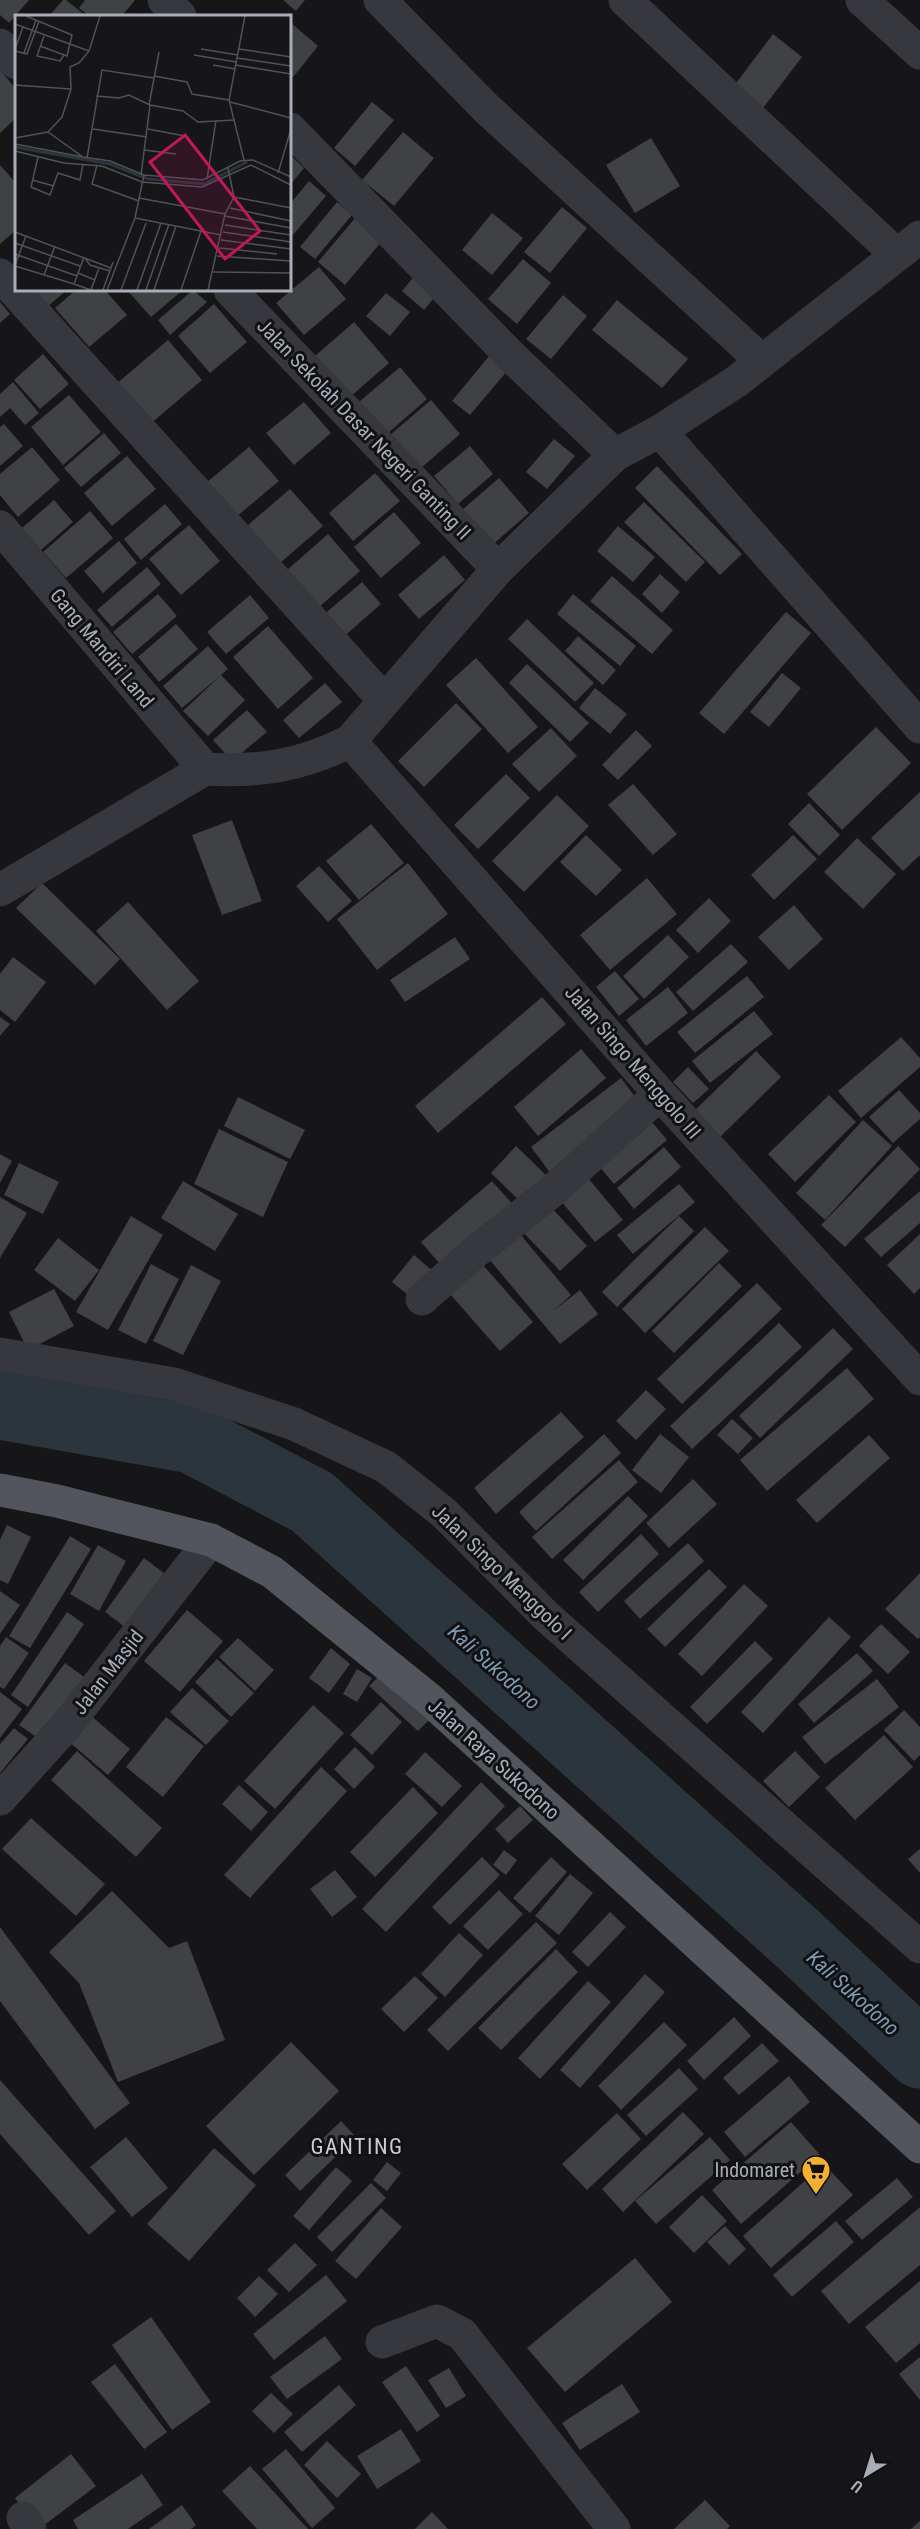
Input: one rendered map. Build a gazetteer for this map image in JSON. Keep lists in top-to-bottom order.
{
  "streets": {
    "main road": ["Jalan Raya Sukodono"],
    "street": [
      "Jalan Sekolah Dasar Negeri Ganting II",
      "Gang Mandiri Land",
      "Jalan Singo Menggolo III",
      "Jalan Singo Menggolo I",
      "Jalan Masjid"
    ]
  },
  "crossings": [
    ["Jalan Masjid", "Jalan Raya Sukodono"]
  ],
  "districts": ["GANTING"],
  "water": ["Kali Sukodono"],
  "places": {
    "supermarket": ["Indomaret"]
  },
  "north": "bottom left"
}
